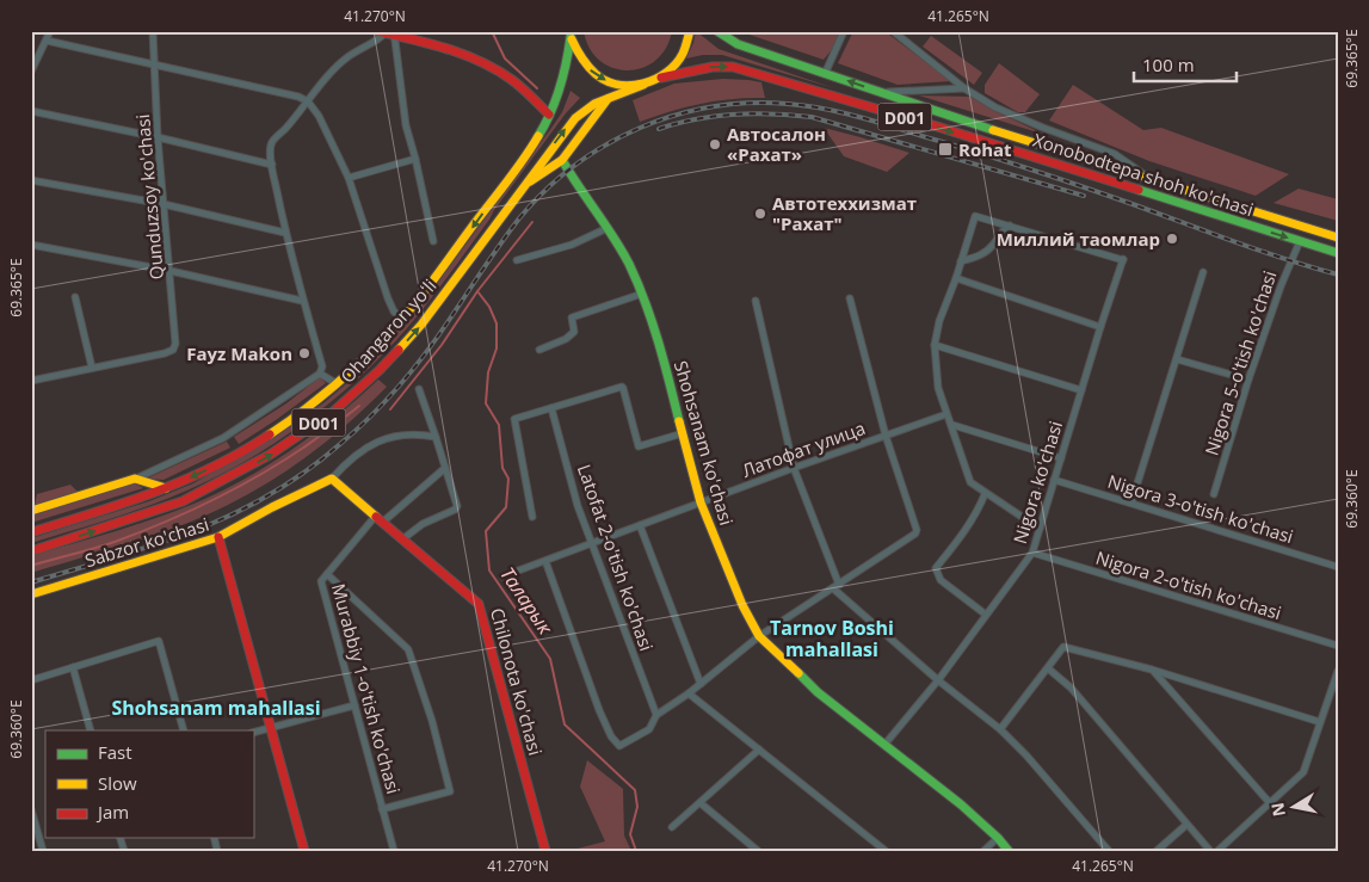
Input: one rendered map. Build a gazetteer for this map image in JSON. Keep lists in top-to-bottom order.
{
  "streets": {
    "main road": [
      "D001",
      "Xonobodtepa shoh ko'chasi",
      "Ohangaron yoʻli",
      "Shohsanam ko'chasi",
      "Sabzor ko'chasi",
      "Chilonota ko'chasi"
    ],
    "street": [
      "Qunduzsoy ko'chasi",
      "Nigora 5-o'tish ko'chasi",
      "Латофат улица",
      "Nigora ko'chasi",
      "Nigora 3-o'tish ko'chasi",
      "Latofat 2-o'tish ko'chasi",
      "Nigora 2-o'tish ko'chasi",
      "Murabbiy 1-o'tish ko'chasi"
    ]
  },
  "crossings": [
    ["D001", "Xonobodtepa shoh ko'chasi"],
    ["D001", "Ohangaron yoʻli"],
    ["Xonobodtepa shoh ko'chasi", "Nigora 5-o'tish ko'chasi"],
    ["Shohsanam ko'chasi", "Латофат улица"],
    ["Shohsanam ko'chasi", "Nigora ko'chasi"],
    ["Латофат улица", "Latofat 2-o'tish ko'chasi"],
    ["Nigora ko'chasi", "Nigora 3-o'tish ko'chasi"],
    ["Nigora ko'chasi", "Nigora 2-o'tish ko'chasi"],
    ["Sabzor ko'chasi", "Chilonota ko'chasi"],
    ["Chilonota ko'chasi", "Murabbiy 1-o'tish ko'chasi"]
  ],
  "districts": ["Tarnov Boshi mahallasi", "Shohsanam mahallasi"],
  "water": ["Таларык"],
  "places": {
    "other": [
      "Автосалон «Рахат»",
      "Автотеххизмат \"Рахат\"",
      "Миллий таомлар",
      "Fayz Makon"
    ],
    "transit": ["Rohat"]
  },
  "legend": ["Fast", "Slow", "Jam"],
  "scale_bar": "100 m",
  "north": "left",
  "coordinates": [
    "41.270°N",
    "41.265°N",
    "69.365°E",
    "69.360°E"
  ]
}
